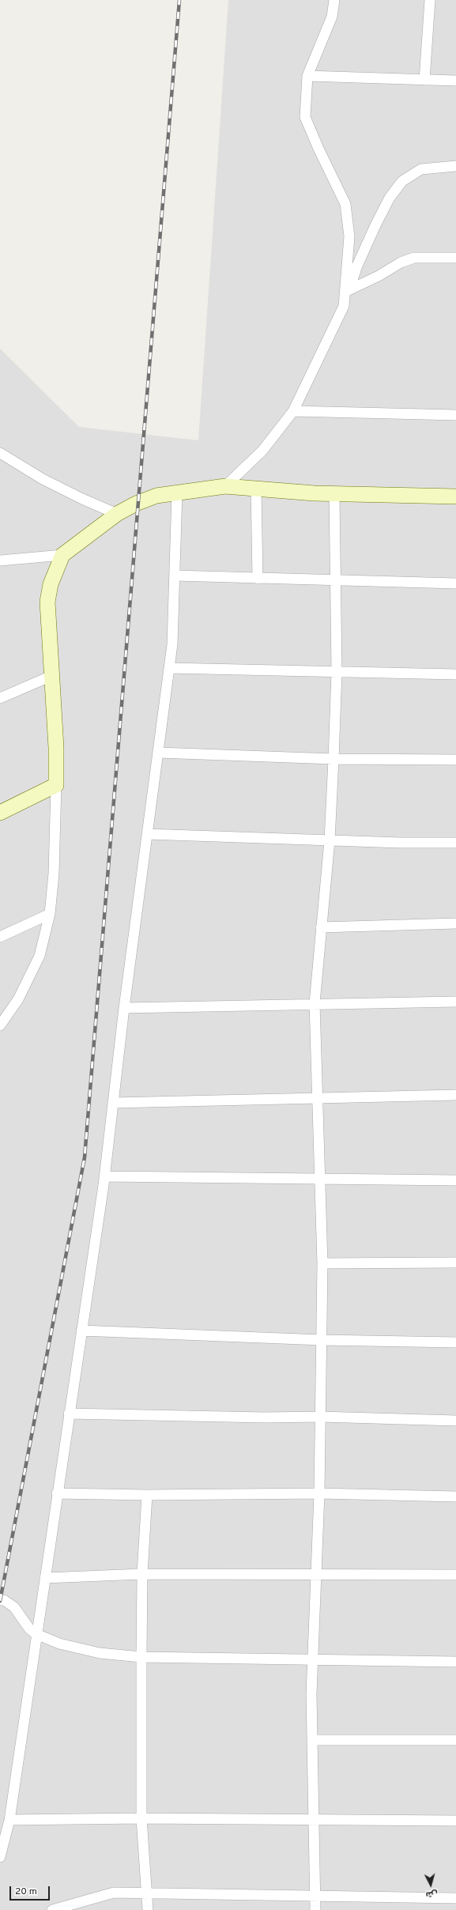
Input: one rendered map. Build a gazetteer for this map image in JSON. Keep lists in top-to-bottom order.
{
  "scale_bar": "20 m",
  "north": "bottom"
}
